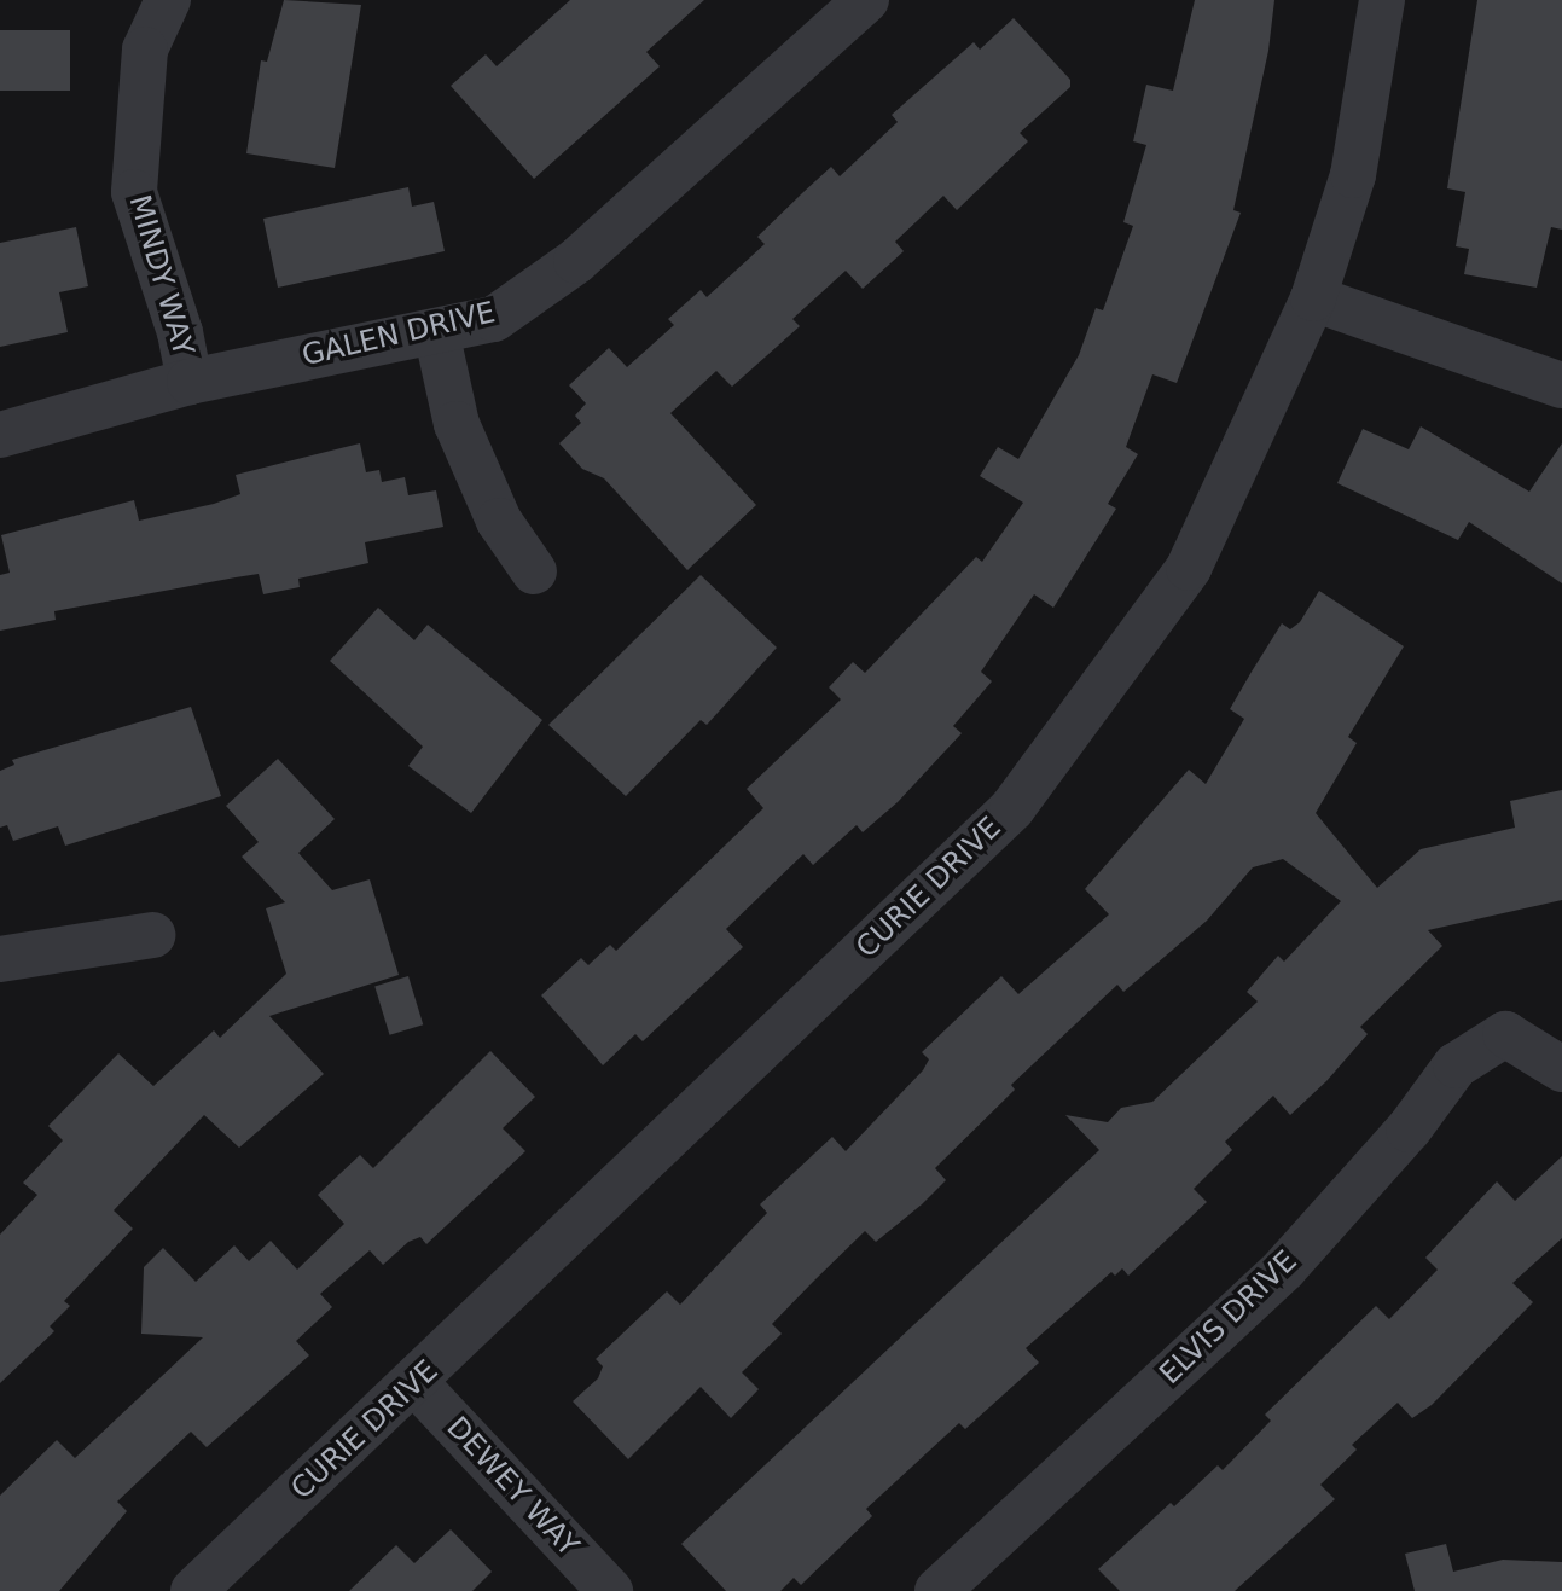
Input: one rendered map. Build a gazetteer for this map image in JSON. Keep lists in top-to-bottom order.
{
  "streets": {
    "street": [
      "MINDY WAY",
      "GALEN DRIVE",
      "CURIE DRIVE",
      "ELVIS DRIVE",
      "DEWEY WAY"
    ]
  },
  "crossings": [
    ["MINDY WAY", "GALEN DRIVE"],
    ["CURIE DRIVE", "DEWEY WAY"]
  ]
}
